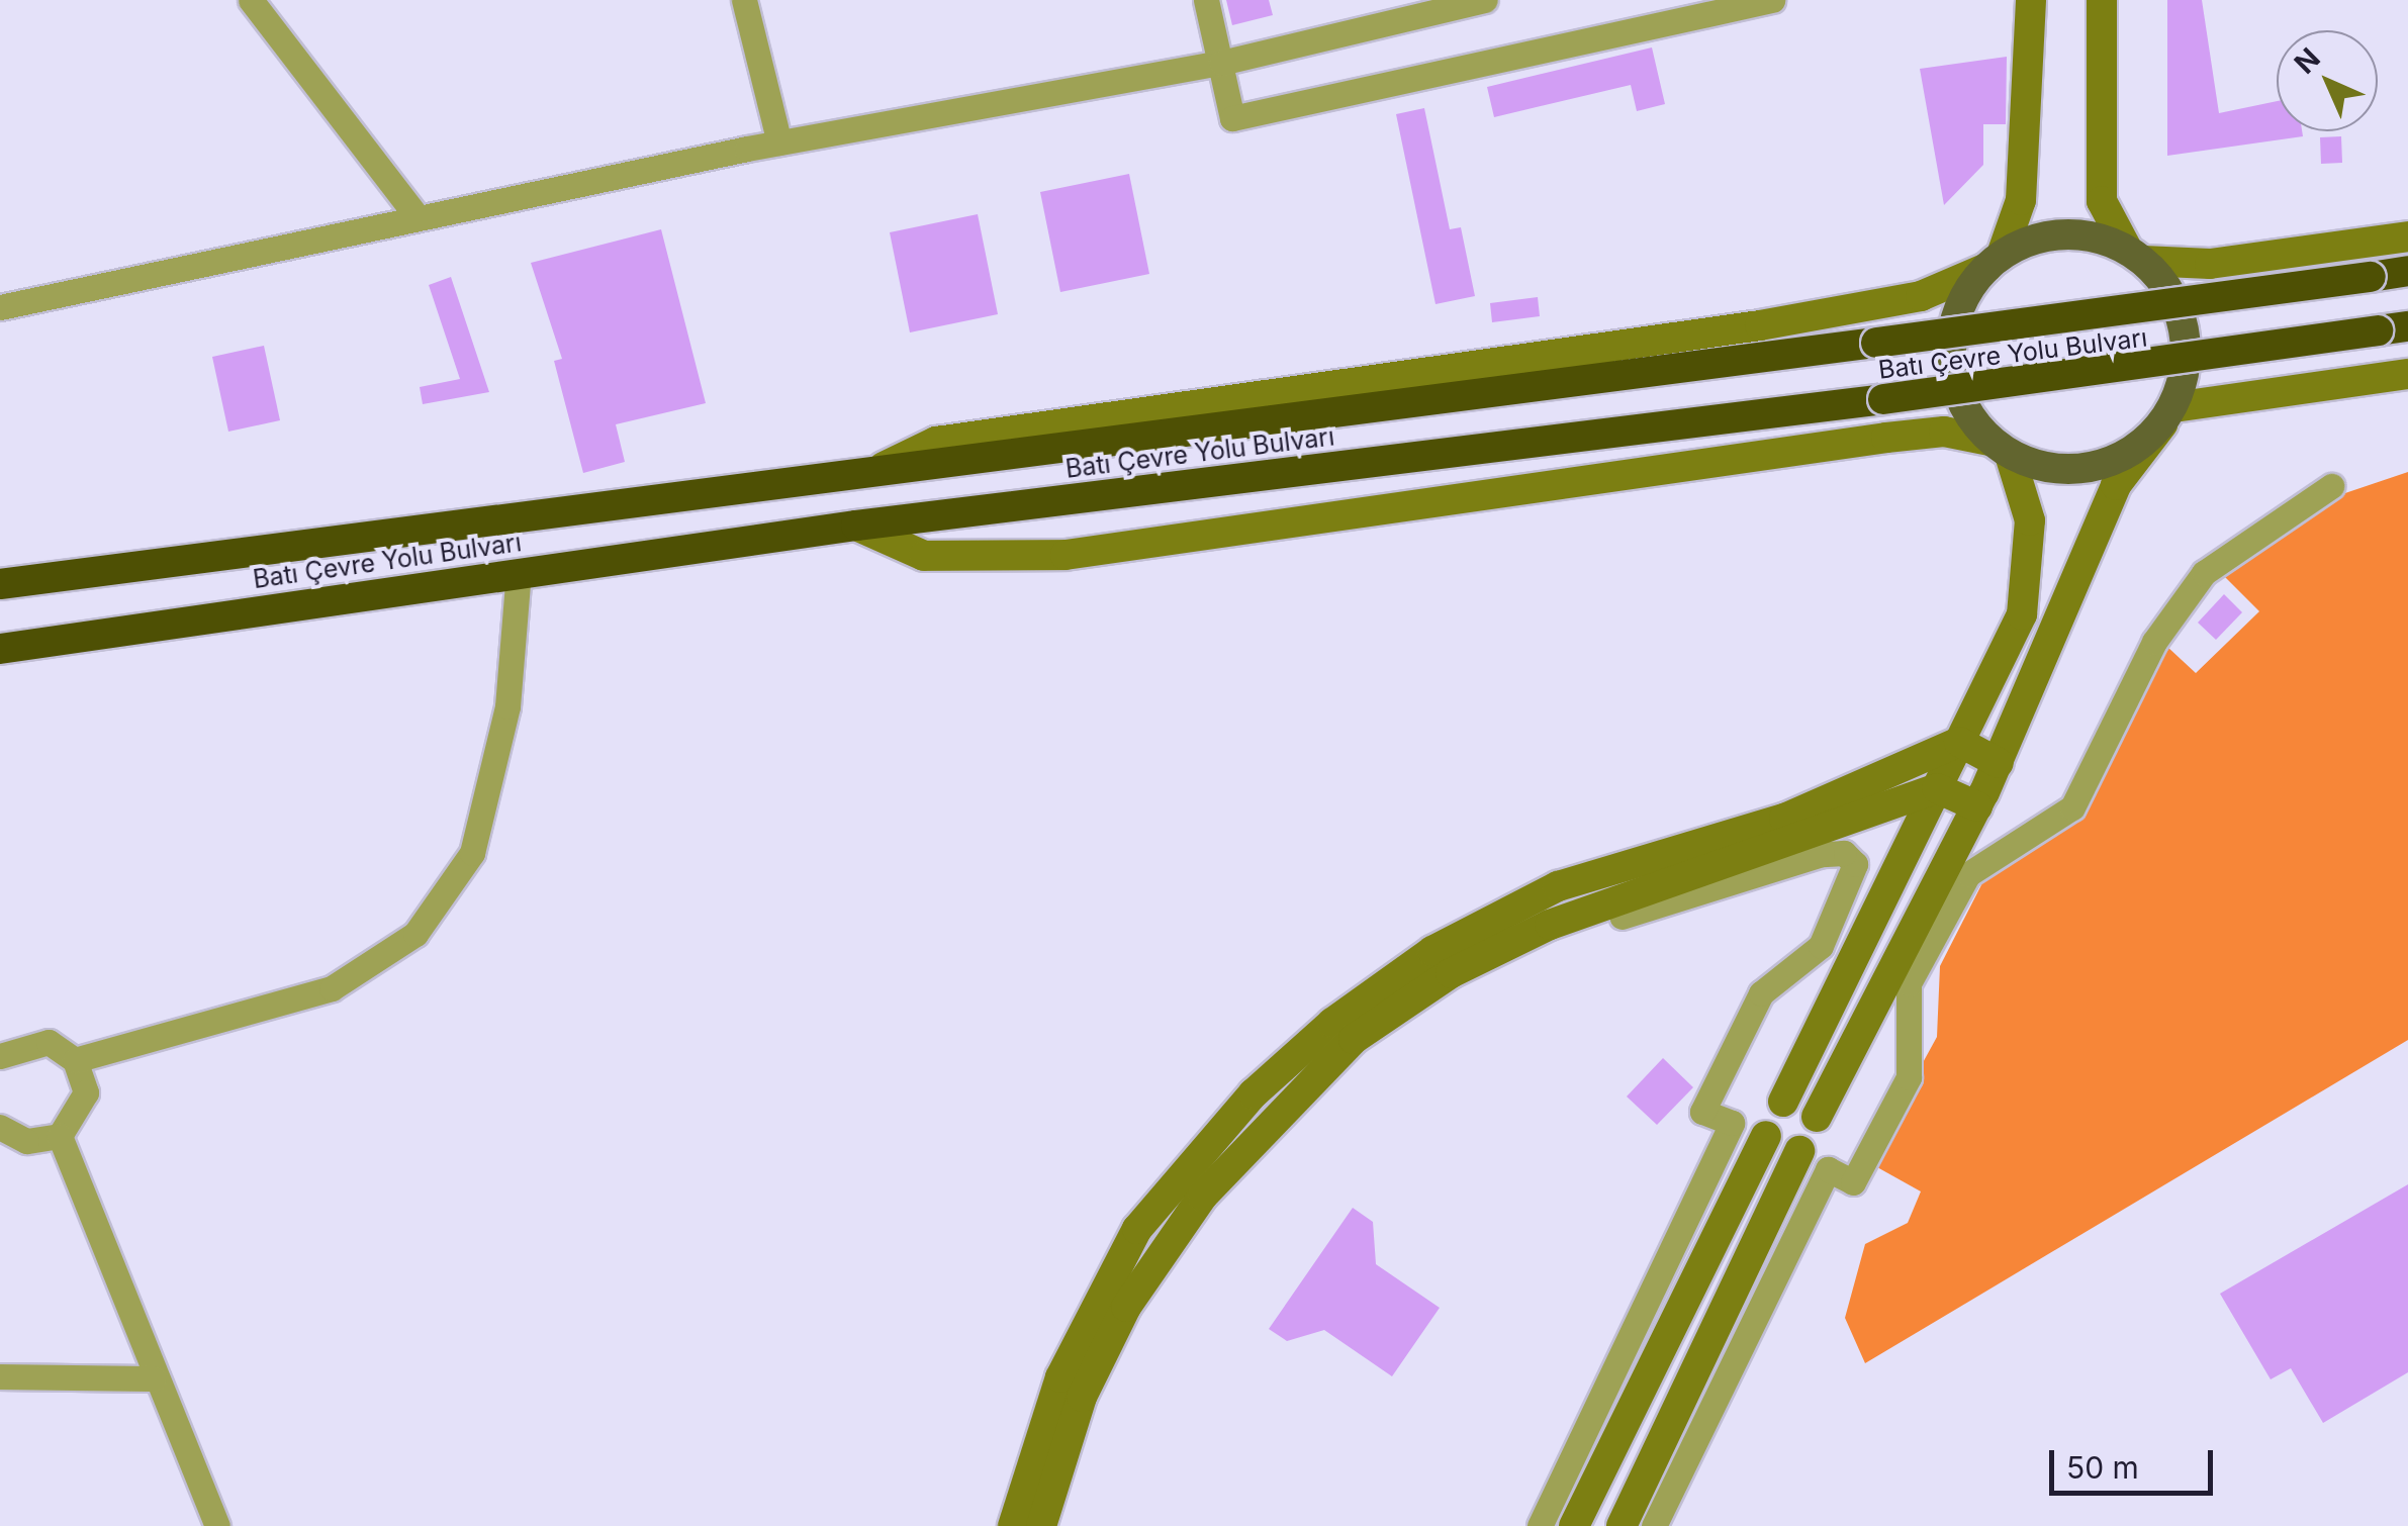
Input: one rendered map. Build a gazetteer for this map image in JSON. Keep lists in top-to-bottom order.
{
  "streets": {
    "highway": ["Batı Çevre Yolu Bulvarı"]
  },
  "scale_bar": "50 m",
  "north": "top left"
}
